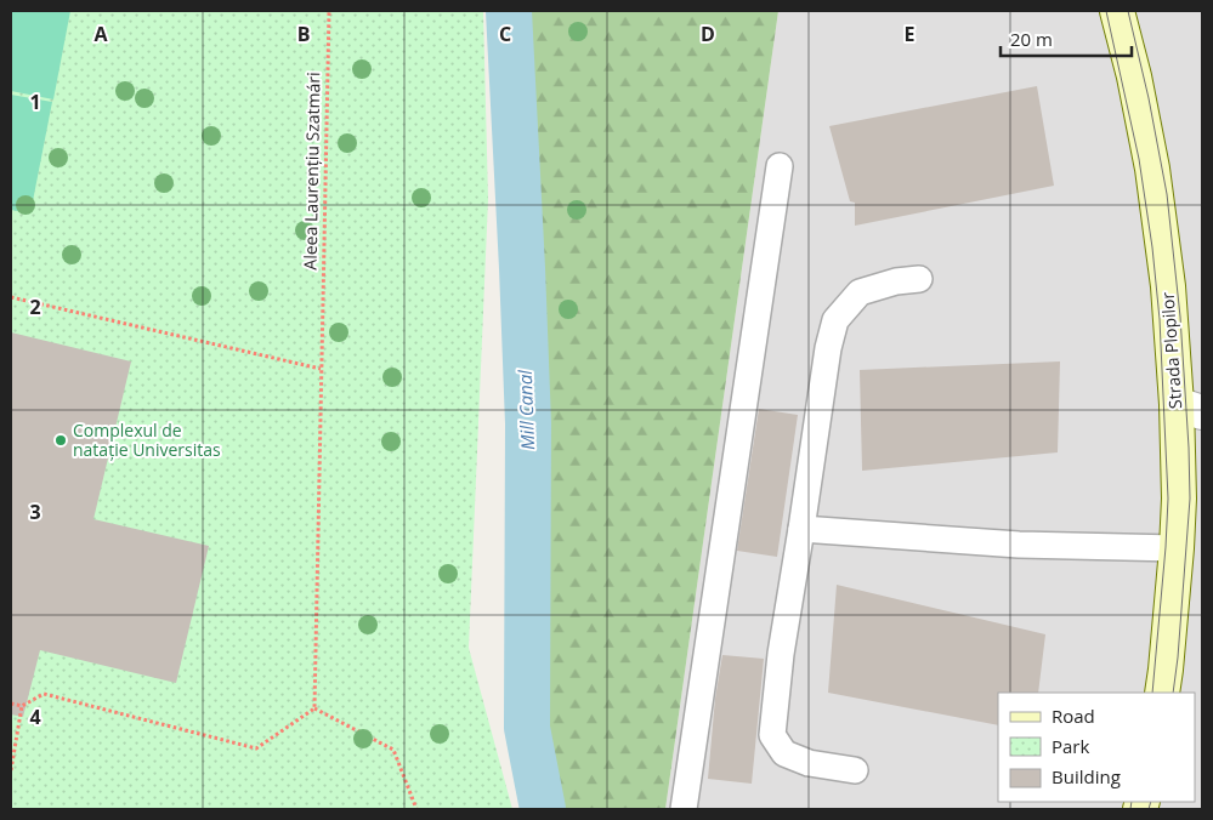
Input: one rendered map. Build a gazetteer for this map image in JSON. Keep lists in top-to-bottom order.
{
  "streets": {
    "main road": ["Strada Plopilor"],
    "path": ["Aleea Laurențiu Szatmári"]
  },
  "water": ["Mill Canal"],
  "places": ["Complexul de natație Universitas"],
  "legend": ["Road", "Park", "Building"],
  "scale_bar": "20 m",
  "grid": {
    "columns": [
      "A",
      "B",
      "C",
      "D",
      "E"
    ],
    "rows": [
      "1",
      "2",
      "3",
      "4"
    ]
  }
}
